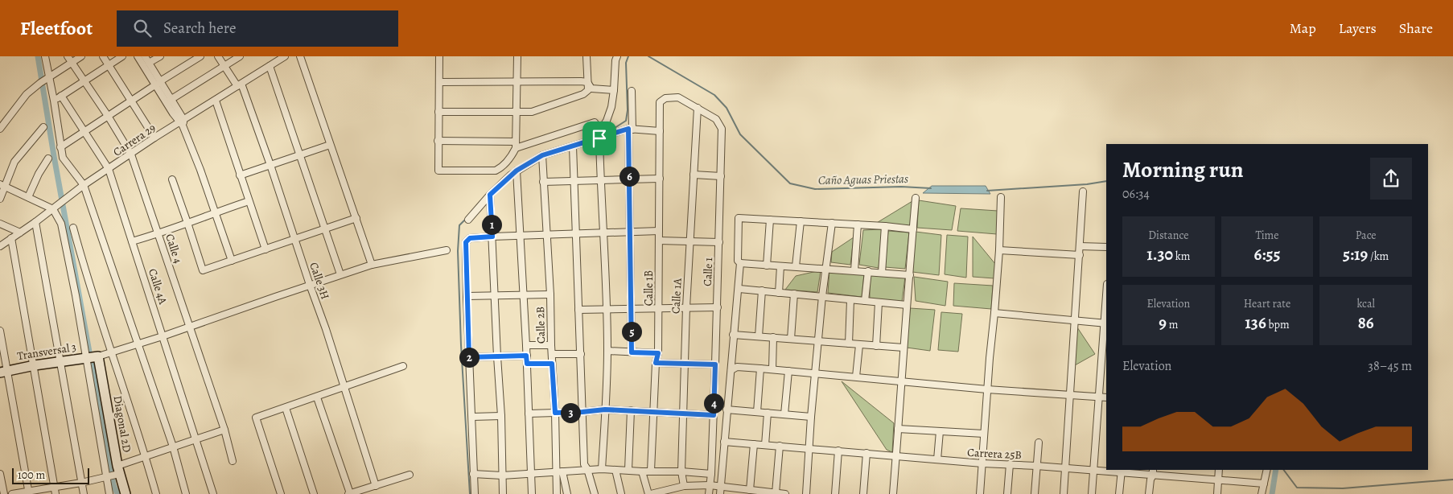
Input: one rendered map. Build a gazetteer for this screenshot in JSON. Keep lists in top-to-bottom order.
{
  "streets": {
    "street": [
      "Carrera 29",
      "Calle 4",
      "Calle 1",
      "Calle 3H",
      "Calle 4A",
      "Calle 1B",
      "Calle 1A",
      "Calle 2B",
      "Transversal 3",
      "Diagonal 2D",
      "Carrera 25B"
    ]
  },
  "crossings": [
    ["Carrera 29", "Calle 4"],
    ["Carrera 29", "Calle 3H"],
    ["Carrera 29", "Calle 4A"],
    ["Calle 1", "Calle 1B"],
    ["Calle 1", "Calle 1A"],
    ["Transversal 3", "Diagonal 2D"]
  ],
  "water": ["Caño Aguas Priestas"],
  "scale_bar": "100 m",
  "page": {
    "header": "Fleetfoot",
    "search": "Search here",
    "nav": ["Map", "Layers", "Share"],
    "heading": ["Morning run", "06:34"],
    "pins": [
      "6",
      "1",
      "5",
      "2",
      "4",
      "3"
    ],
    "stats": [
      ["Distance", "1.30 km"],
      ["Time", "6:55"],
      ["Pace", "5:19 /km"],
      ["Elevation", "9 m"],
      ["Heart rate", "136 bpm"],
      ["kcal", "86"]
    ],
    "chart": ["Elevation", "38–45 m"],
    "scale": "100 m"
  }
}
